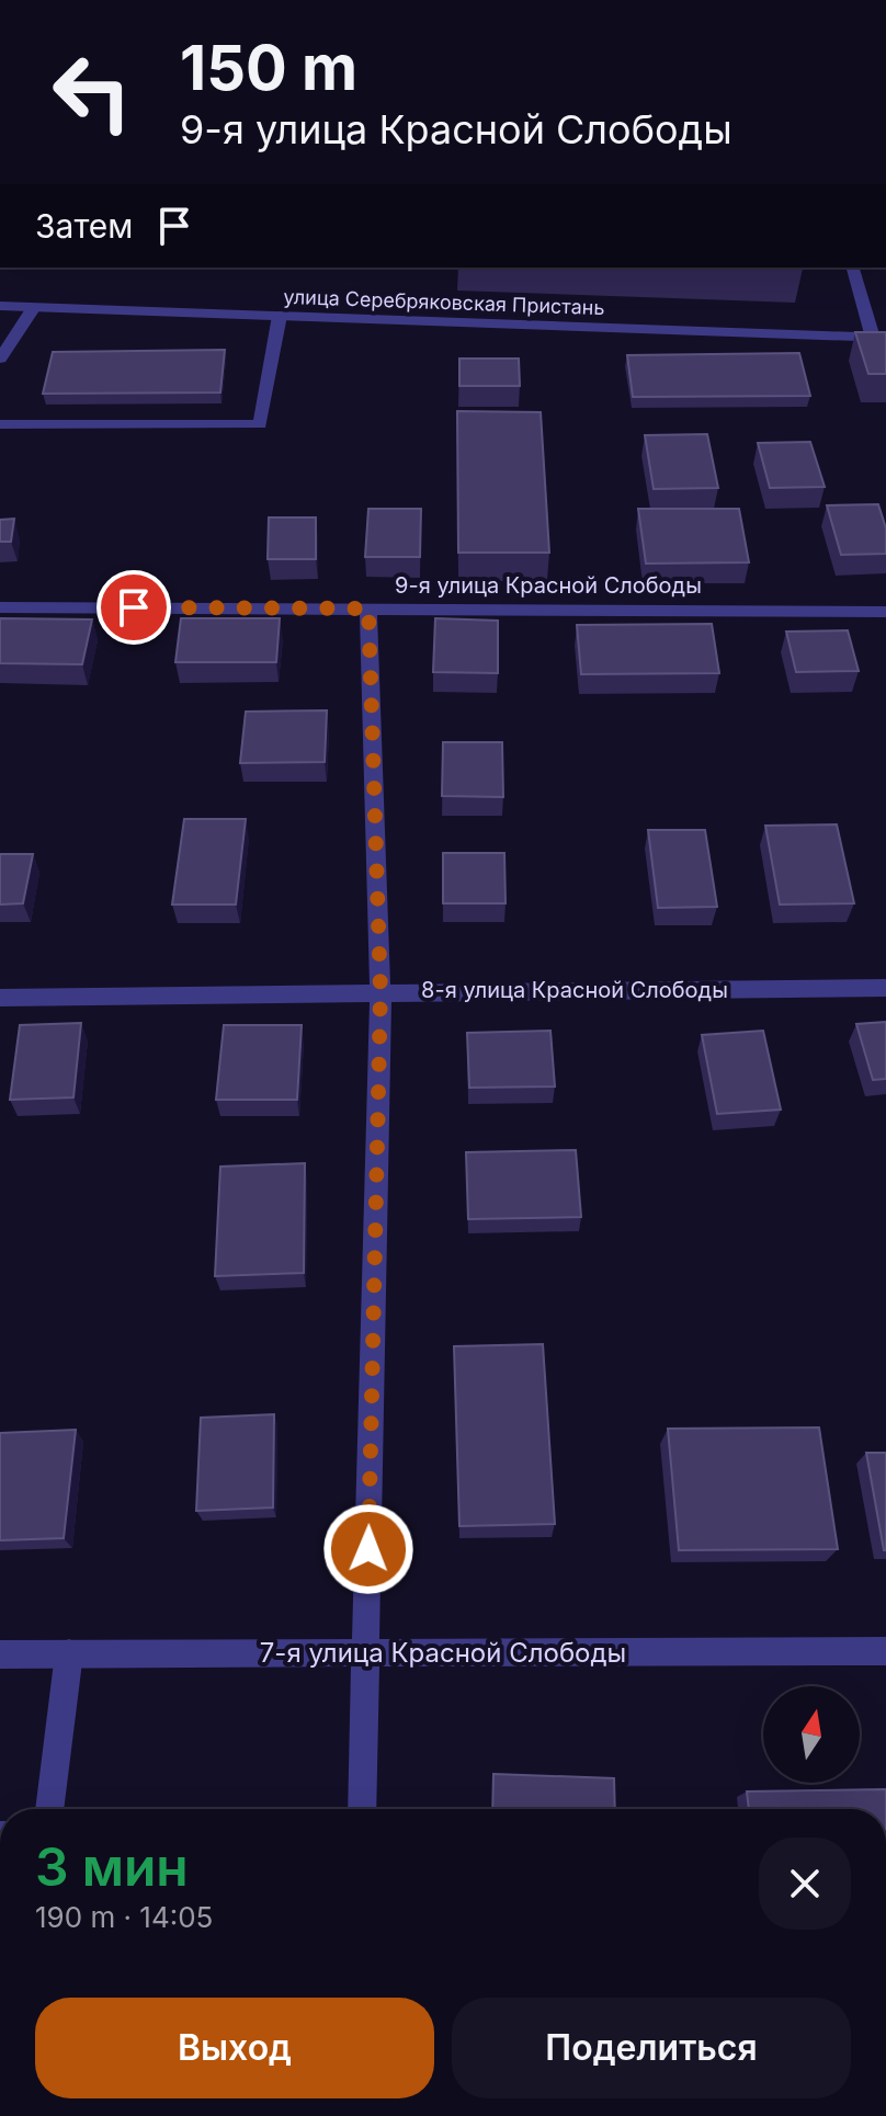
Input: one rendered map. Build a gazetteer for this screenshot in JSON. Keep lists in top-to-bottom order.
{
  "streets": {
    "street": [
      "улица Серебряковская Пристань",
      "9-я улица Красной Слободы",
      "8-я улица Красной Слободы",
      "7-я улица Красной Слободы"
    ]
  },
  "north": "top",
  "page": {
    "turn": ["150 m", "9-я улица Красной Слободы"],
    "then": "Затем",
    "heading": ["3 мин", "190 m · 14:05"],
    "buttons": ["Выход", "Поделиться"]
  }
}
